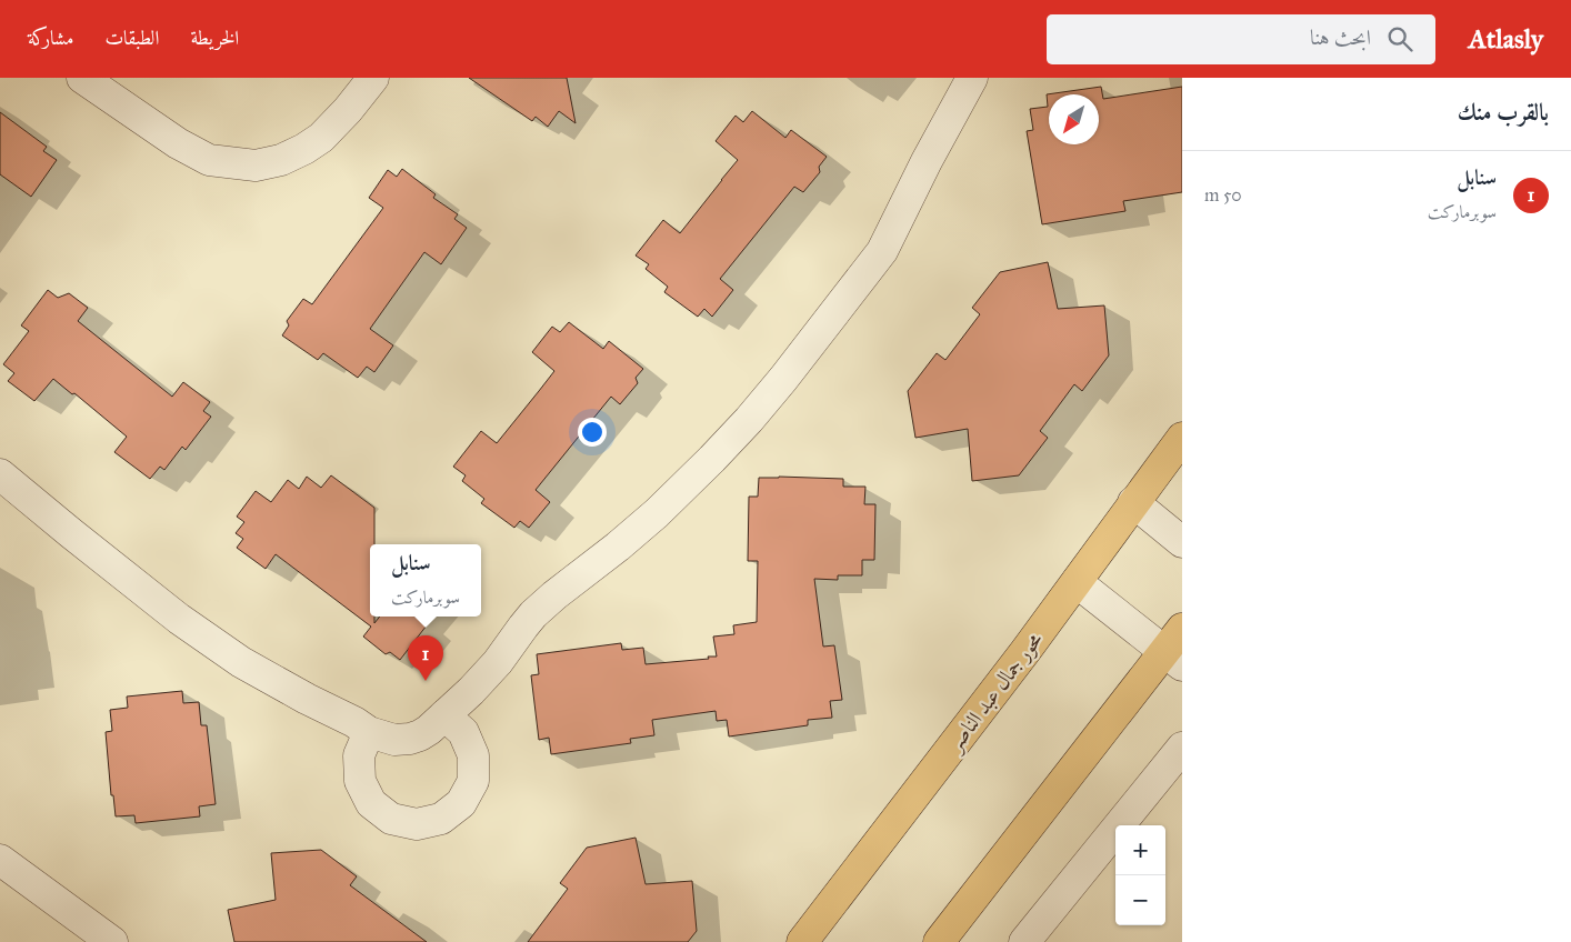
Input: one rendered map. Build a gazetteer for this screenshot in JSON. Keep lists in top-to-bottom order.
{
  "streets": {
    "main road": ["محور جمال عبد الناصر"]
  },
  "north": "bottom left",
  "page": {
    "header": "Atlasly",
    "search": "ابحث هنا",
    "nav": ["الخريطة", "الطبقات", "مشاركة"],
    "heading": "بالقرب منك",
    "list": [
      {
        "mark": "1",
        "name": "سنابل",
        "note": "سوبرماركت",
        "value": "50 m"
      }
    ],
    "popup": ["سنابل", "سوبرماركت"],
    "pins": "1",
    "map_buttons": ["+", "−"]
  }
}
